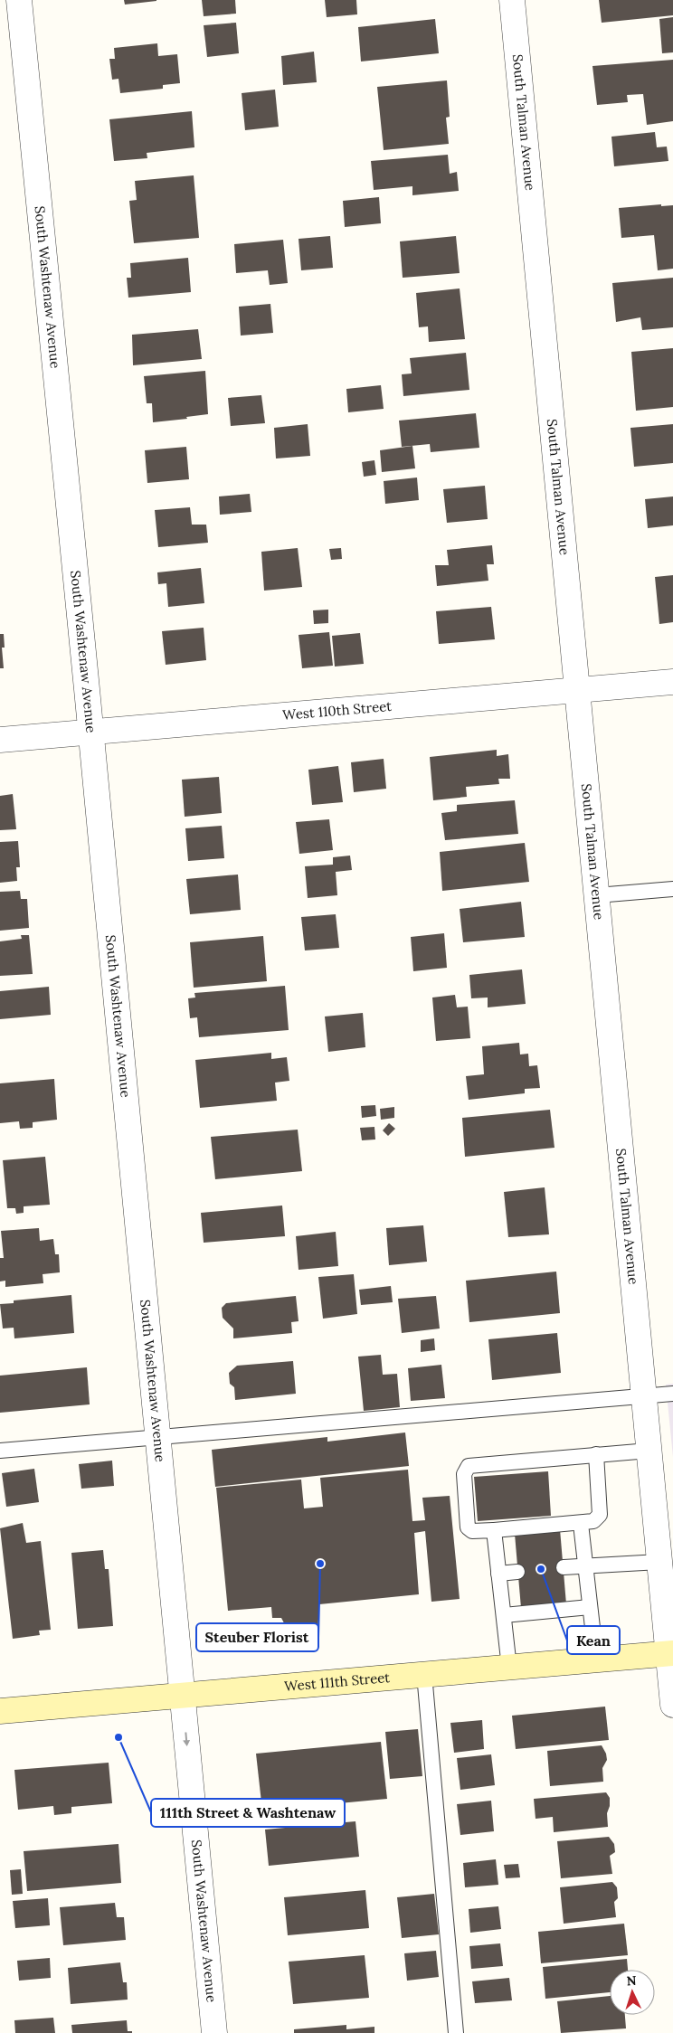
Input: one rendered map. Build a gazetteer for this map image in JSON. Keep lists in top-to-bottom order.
{
  "streets": {
    "main road": ["West 111th Street"],
    "street": ["South Talman Avenue", "South Washtenaw Avenue", "West 110th Street"]
  },
  "crossings": [
    ["South Talman Avenue", "West 110th Street"],
    ["South Talman Avenue", "West 111th Street"],
    ["South Washtenaw Avenue", "West 110th Street"],
    ["South Washtenaw Avenue", "West 111th Street"]
  ],
  "places": ["Steuber Florist", "Kean", "111th Street & Washtenaw"],
  "north": "top"
}
